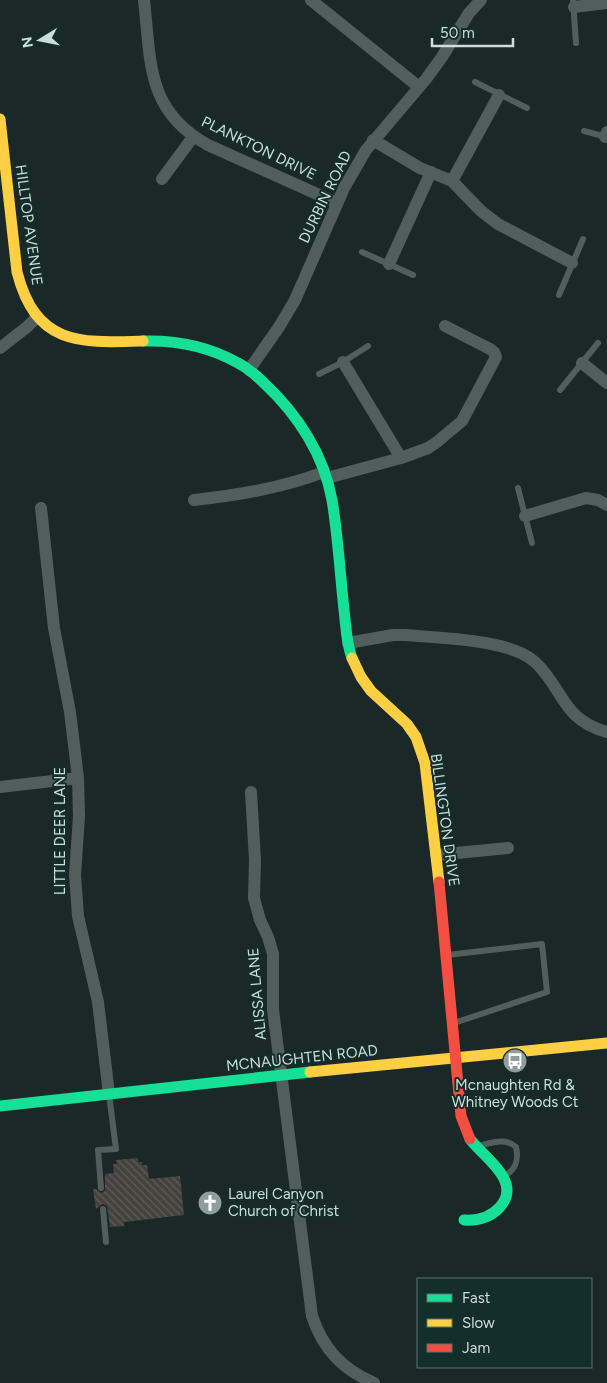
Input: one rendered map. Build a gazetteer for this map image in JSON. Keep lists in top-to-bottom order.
{
  "streets": {
    "street": [
      "PLANKTON DRIVE",
      "DURBIN ROAD",
      "HILLTOP AVENUE",
      "BILLINGTON DRIVE",
      "LITTLE DEER LANE",
      "ALISSA LANE",
      "MCNAUGHTEN ROAD"
    ]
  },
  "crossings": [
    ["PLANKTON DRIVE", "DURBIN ROAD"],
    ["DURBIN ROAD", "HILLTOP AVENUE"],
    ["DURBIN ROAD", "BILLINGTON DRIVE"],
    ["HILLTOP AVENUE", "BILLINGTON DRIVE"],
    ["BILLINGTON DRIVE", "MCNAUGHTEN ROAD"],
    ["LITTLE DEER LANE", "MCNAUGHTEN ROAD"],
    ["ALISSA LANE", "MCNAUGHTEN ROAD"]
  ],
  "places": {
    "bus stop": ["Mcnaughten Rd & Whitney Woods Ct"],
    "church": ["Laurel Canyon Church of Christ"]
  },
  "legend": ["Fast", "Slow", "Jam"],
  "scale_bar": "50 m",
  "north": "left"
}
